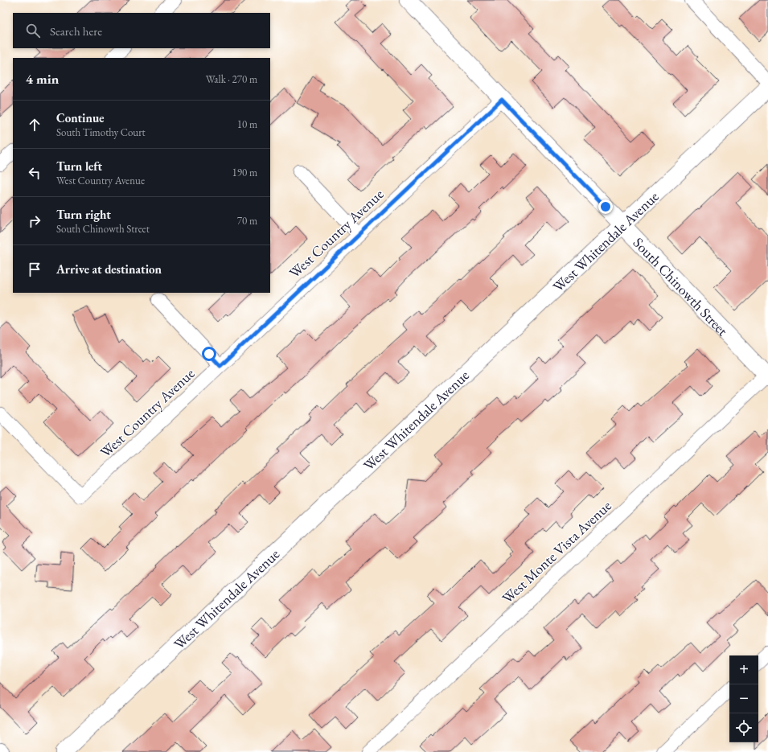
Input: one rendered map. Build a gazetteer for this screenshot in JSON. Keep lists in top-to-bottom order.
{
  "streets": {
    "street": [
      "West Country Avenue",
      "West Whitendale Avenue",
      "South Chinowth Street",
      "West Monte Vista Avenue"
    ]
  },
  "crossings": [
    ["West Country Avenue", "South Chinowth Street"],
    ["West Whitendale Avenue", "South Chinowth Street"],
    ["South Chinowth Street", "West Monte Vista Avenue"]
  ],
  "page": {
    "search": "Search here",
    "heading": ["4 min", "Walk · 270 m"],
    "list": [
      ["Continue", "South Timothy Court", "10 m"],
      ["Turn left", "West Country Avenue", "190 m"],
      ["Turn right", "South Chinowth Street", "70 m"],
      "Arrive at destination"
    ],
    "map_buttons": ["+", "−"]
  }
}
